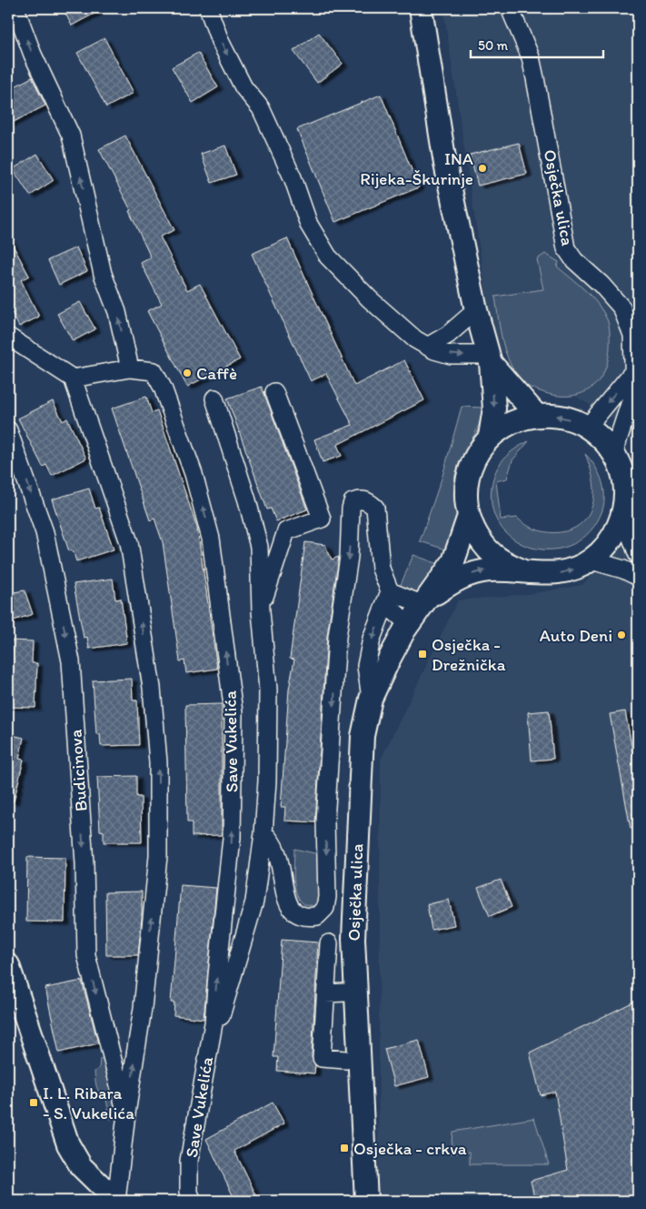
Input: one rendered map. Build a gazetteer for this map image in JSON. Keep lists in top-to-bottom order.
{
  "streets": {
    "street": ["Osječka ulica", "Save Vukelića", "Budicinova"]
  },
  "places": {
    "other": ["INA Rijeka-Škurinje", "Caffè", "Auto Deni"],
    "transit": ["Osječka - Drežnička", "I. L. Ribara - S. Vukelića", "Osječka - crkva"]
  },
  "scale_bar": "50 m"
}
